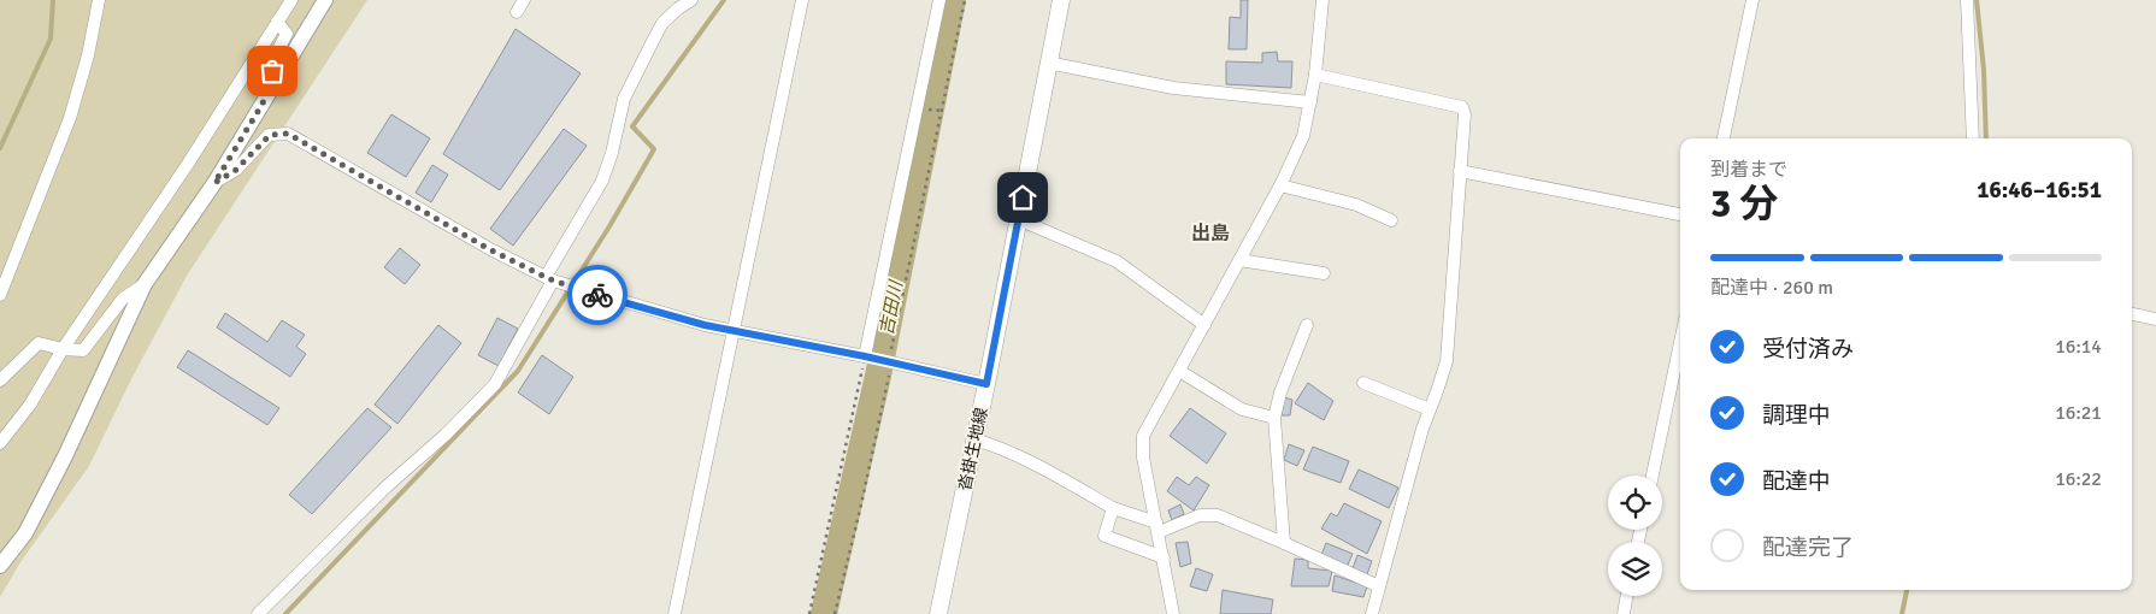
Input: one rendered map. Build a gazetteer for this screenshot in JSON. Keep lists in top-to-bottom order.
{
  "streets": {
    "main road": ["沓掛生地線"]
  },
  "districts": ["出島"],
  "water": ["吉田川"],
  "page": {
    "heading": ["3 分", "到着まで", "16:46–16:51"],
    "bar": "配達中 · 260 m",
    "list": [
      ["受付済み", "16:14"],
      ["調理中", "16:21"],
      ["配達中", "16:22"],
      "配達完了"
    ]
  }
}
